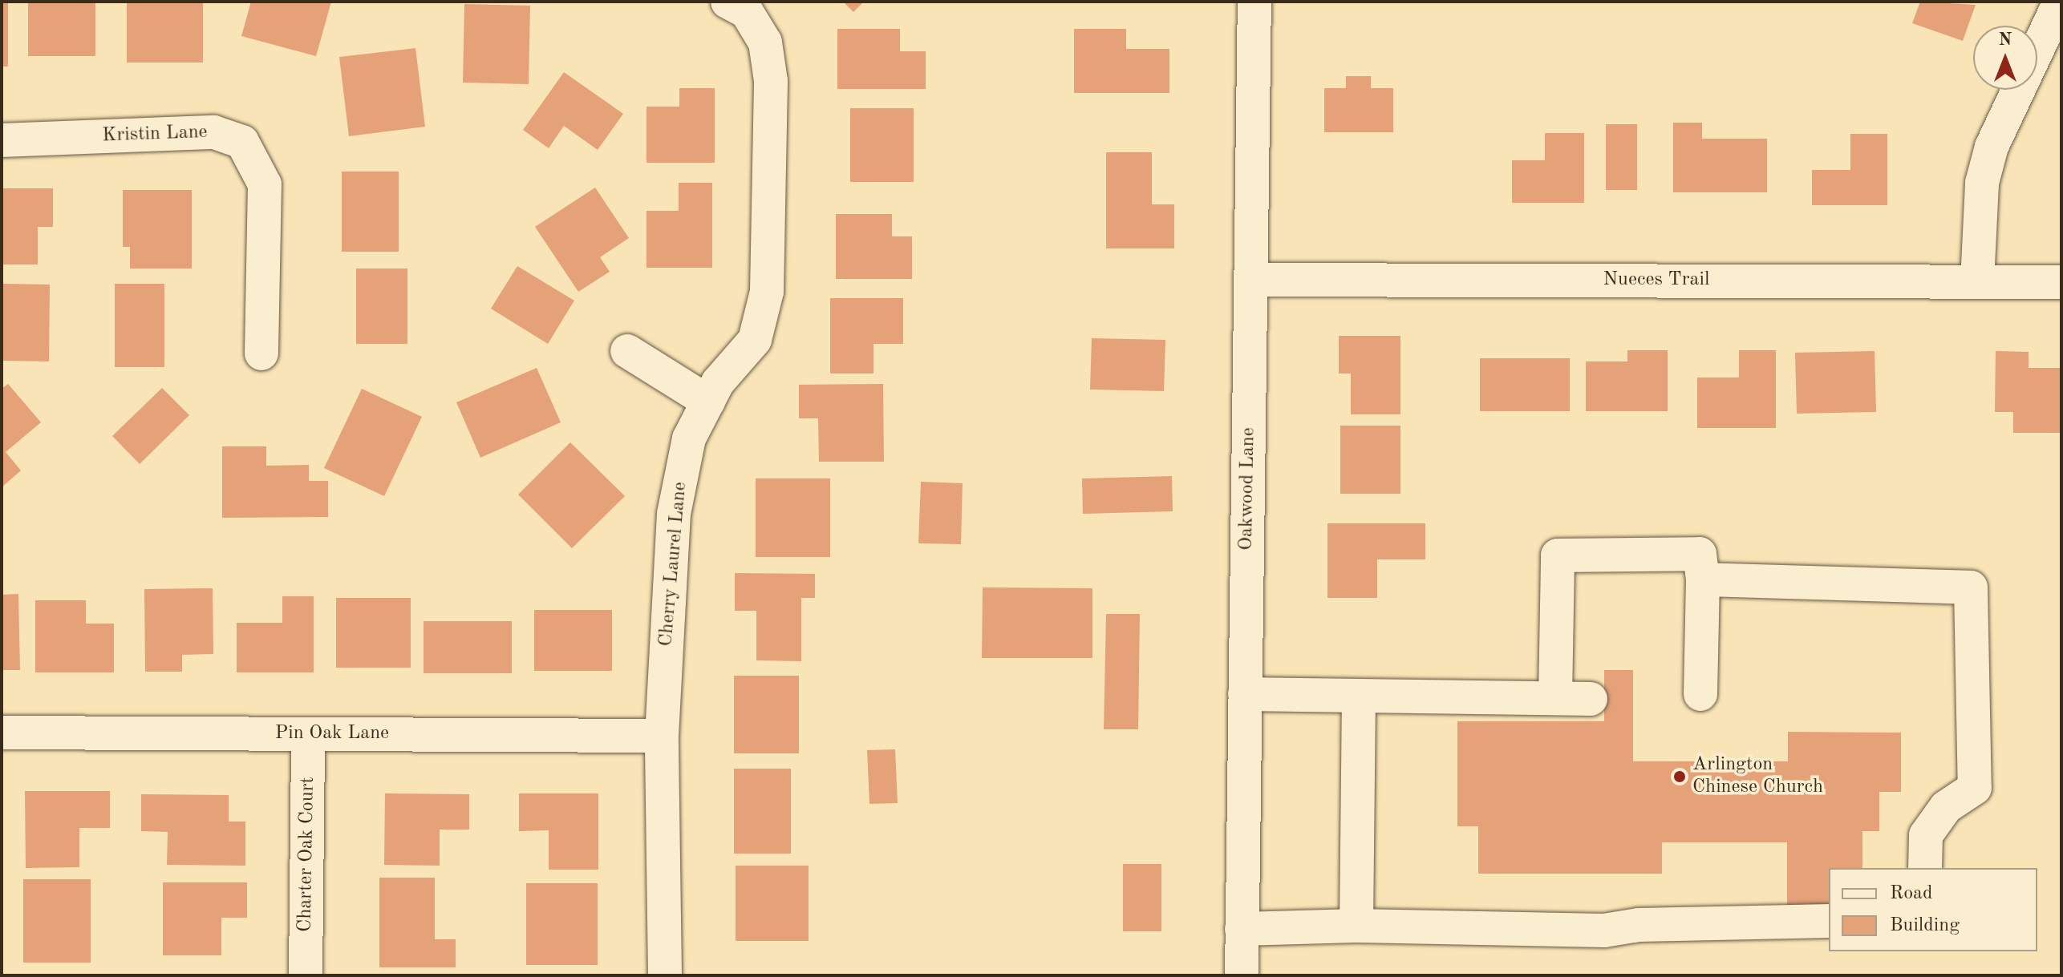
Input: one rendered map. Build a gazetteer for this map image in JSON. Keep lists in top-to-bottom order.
{
  "streets": {
    "street": [
      "Kristin Lane",
      "Nueces Trail",
      "Oakwood Lane",
      "Cherry Laurel Lane",
      "Pin Oak Lane",
      "Charter Oak Court"
    ]
  },
  "crossings": [
    ["Nueces Trail", "Oakwood Lane"],
    ["Cherry Laurel Lane", "Pin Oak Lane"],
    ["Pin Oak Lane", "Charter Oak Court"]
  ],
  "places": ["Arlington Chinese Church"],
  "legend": ["Road", "Building"],
  "north": "top"
}
